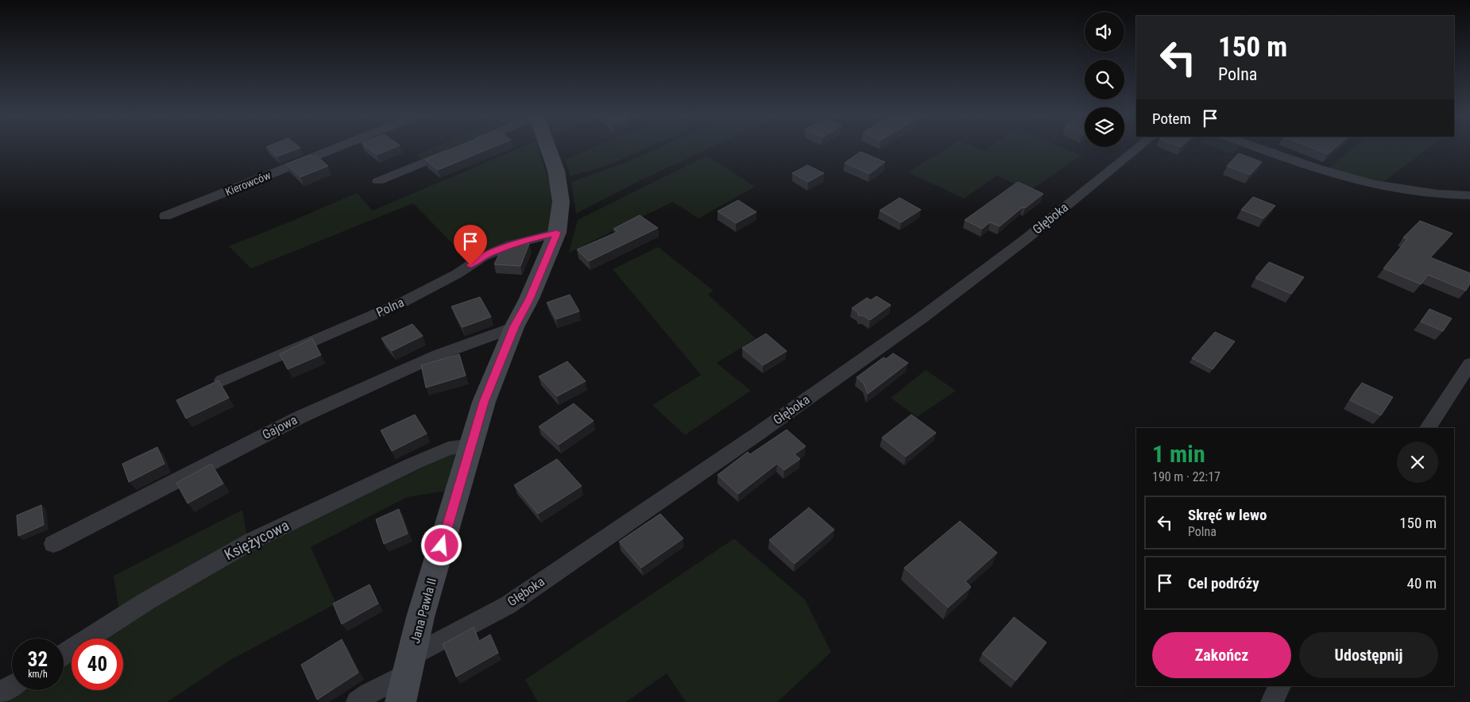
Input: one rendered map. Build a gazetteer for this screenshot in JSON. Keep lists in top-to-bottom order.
{
  "streets": {
    "street": [
      "Kierowców",
      "Głęboka",
      "Polna",
      "Gajowa",
      "Księżycowa",
      "Jana Pawła II"
    ]
  },
  "crossings": [
    ["Głęboka", "Jana Pawła II"],
    ["Polna", "Jana Pawła II"],
    ["Gajowa", "Jana Pawła II"],
    ["Księżycowa", "Jana Pawła II"]
  ],
  "page": {
    "turn": ["150 m", "Polna"],
    "then": "Potem",
    "heading": ["1 min", "190 m · 22:17"],
    "list": [
      {
        "name": "Skręć w lewo",
        "note": "Polna",
        "value": "150 m"
      },
      {
        "name": "Cel podróży",
        "value": "40 m"
      }
    ],
    "buttons": ["Zakończ", "Udostępnij"],
    "speed": "32 km/h",
    "limit": "40"
  }
}
